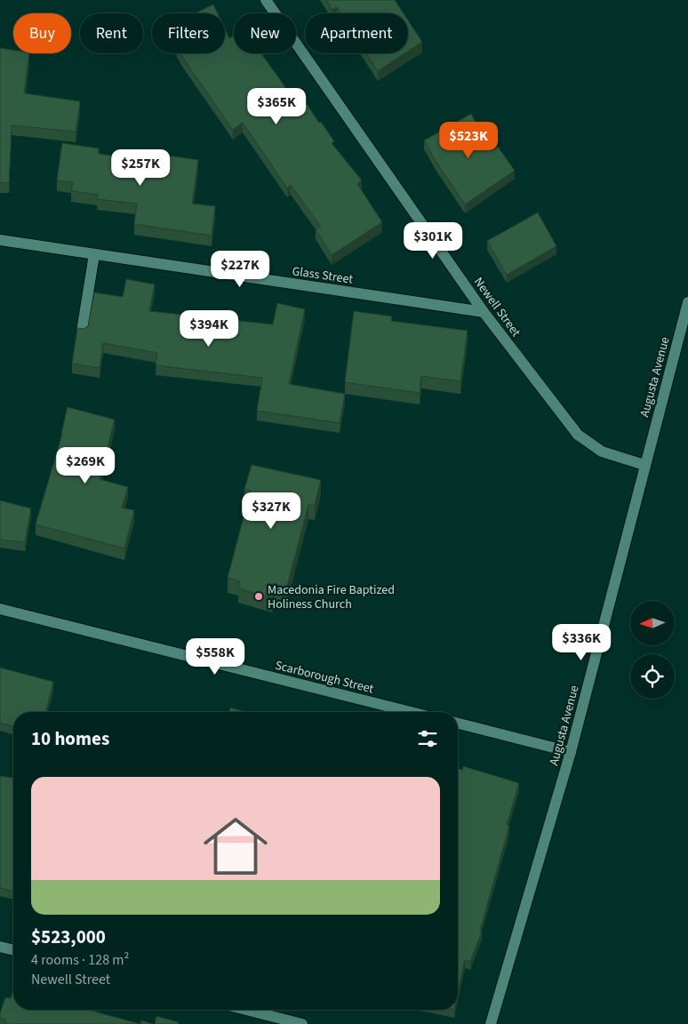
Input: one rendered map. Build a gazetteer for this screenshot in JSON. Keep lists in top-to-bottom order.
{
  "streets": {
    "street": [
      "Glass Street",
      "Newell Street",
      "Augusta Avenue",
      "Scarborough Street"
    ]
  },
  "crossings": [
    ["Glass Street", "Newell Street"],
    ["Newell Street", "Augusta Avenue"]
  ],
  "places": ["Macedonia Fire Baptized Holiness Church"],
  "north": "left",
  "page": {
    "chip": [
      "Buy",
      "Rent",
      "Filters",
      "New",
      "Apartment"
    ],
    "price": [
      "$365K",
      "$523K",
      "$257K",
      "$301K",
      "$227K",
      "$394K",
      "$269K",
      "$327K",
      "$336K",
      "$558K"
    ],
    "heading": "10 homes",
    "list": [
      {
        "name": "$523,000",
        "note": "4 rooms · 128 m² · Newell Street"
      }
    ]
  }
}
